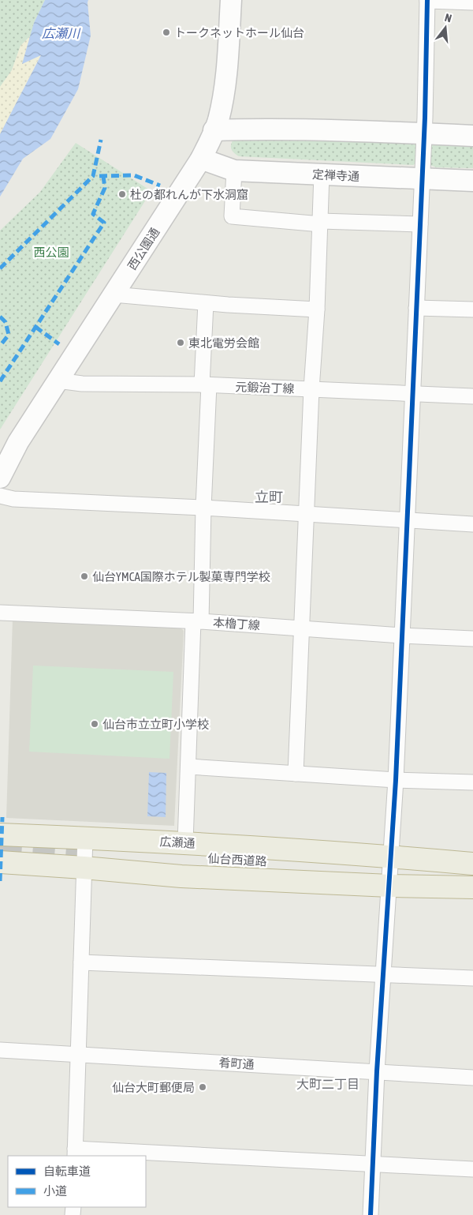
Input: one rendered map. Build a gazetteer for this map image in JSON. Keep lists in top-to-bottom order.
{
  "streets": {
    "highway": ["広瀬通"],
    "street": [
      "定禅寺通",
      "西公園通",
      "元鍛治丁線",
      "本櫓丁線",
      "肴町通"
    ]
  },
  "crossings": [
    ["定禅寺通", "西公園通"],
    ["西公園通", "元鍛治丁線"]
  ],
  "districts": ["立町", "大町二丁目"],
  "water": ["広瀬川"],
  "parks": ["西公園"],
  "places": [
    "トークネットホール仙台",
    "杜の都れんが下水洞窟",
    "東北電労会館",
    "仙台YMCA国際ホテル製菓専門学校",
    "仙台市立立町小学校",
    "仙台大町郵便局"
  ],
  "legend": ["自転車道", "小道"],
  "north": "top"
}
